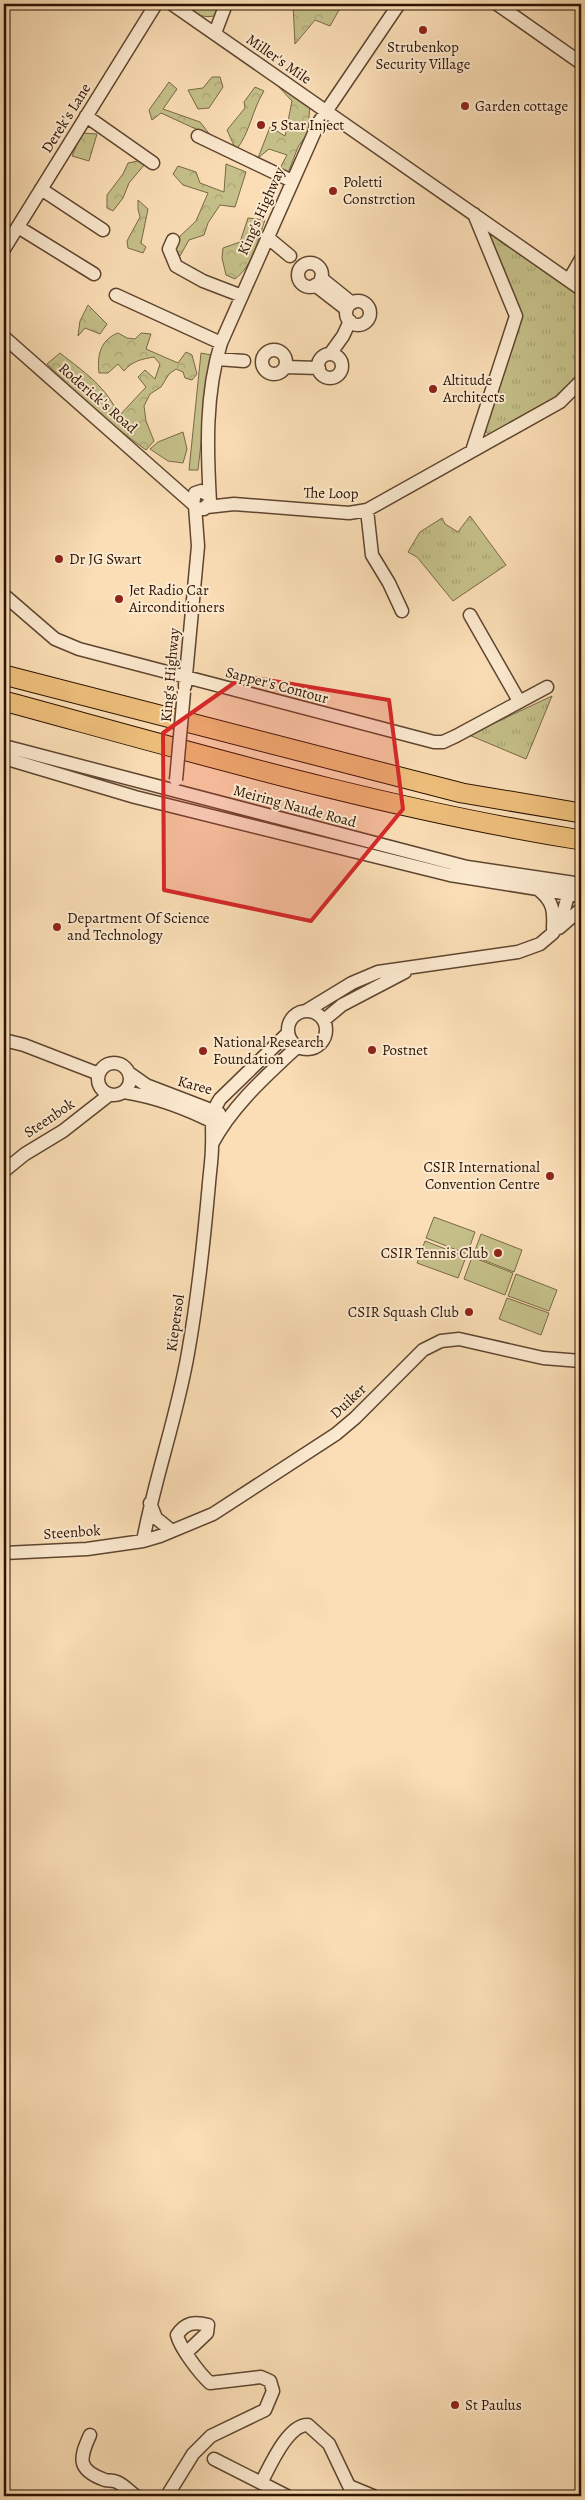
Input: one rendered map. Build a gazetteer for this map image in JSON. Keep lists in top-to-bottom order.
{
  "streets": {
    "street": [
      "Miller's Mile",
      "Derek's Lane",
      "King's Highway",
      "Roderick's Road",
      "The Loop",
      "Sapper's Contour",
      "Meiring Naude Road",
      "Karee",
      "Steenbok",
      "Kiepersol",
      "Duiker"
    ]
  },
  "crossings": [
    ["Miller's Mile", "King's Highway"],
    ["King's Highway", "Roderick's Road"],
    ["King's Highway", "The Loop"],
    ["King's Highway", "Sapper's Contour"],
    ["King's Highway", "Meiring Naude Road"],
    ["Roderick's Road", "The Loop"],
    ["Karee", "Steenbok"],
    ["Karee", "Kiepersol"],
    ["Steenbok", "Kiepersol"],
    ["Steenbok", "Duiker"],
    ["Kiepersol", "Duiker"]
  ],
  "places": [
    "Strubenkop Security Village",
    "Garden cottage",
    "5 Star Inject",
    "Poletti Constrction",
    "Altitude Architects",
    "Dr JG Swart",
    "Jet Radio Car Airconditioners",
    "Department Of Science and Technology",
    "Postnet",
    "National Research Foundation",
    "CSIR International Convention Centre",
    "CSIR Tennis Club",
    "CSIR Squash Club",
    "St Paulus"
  ]
}
